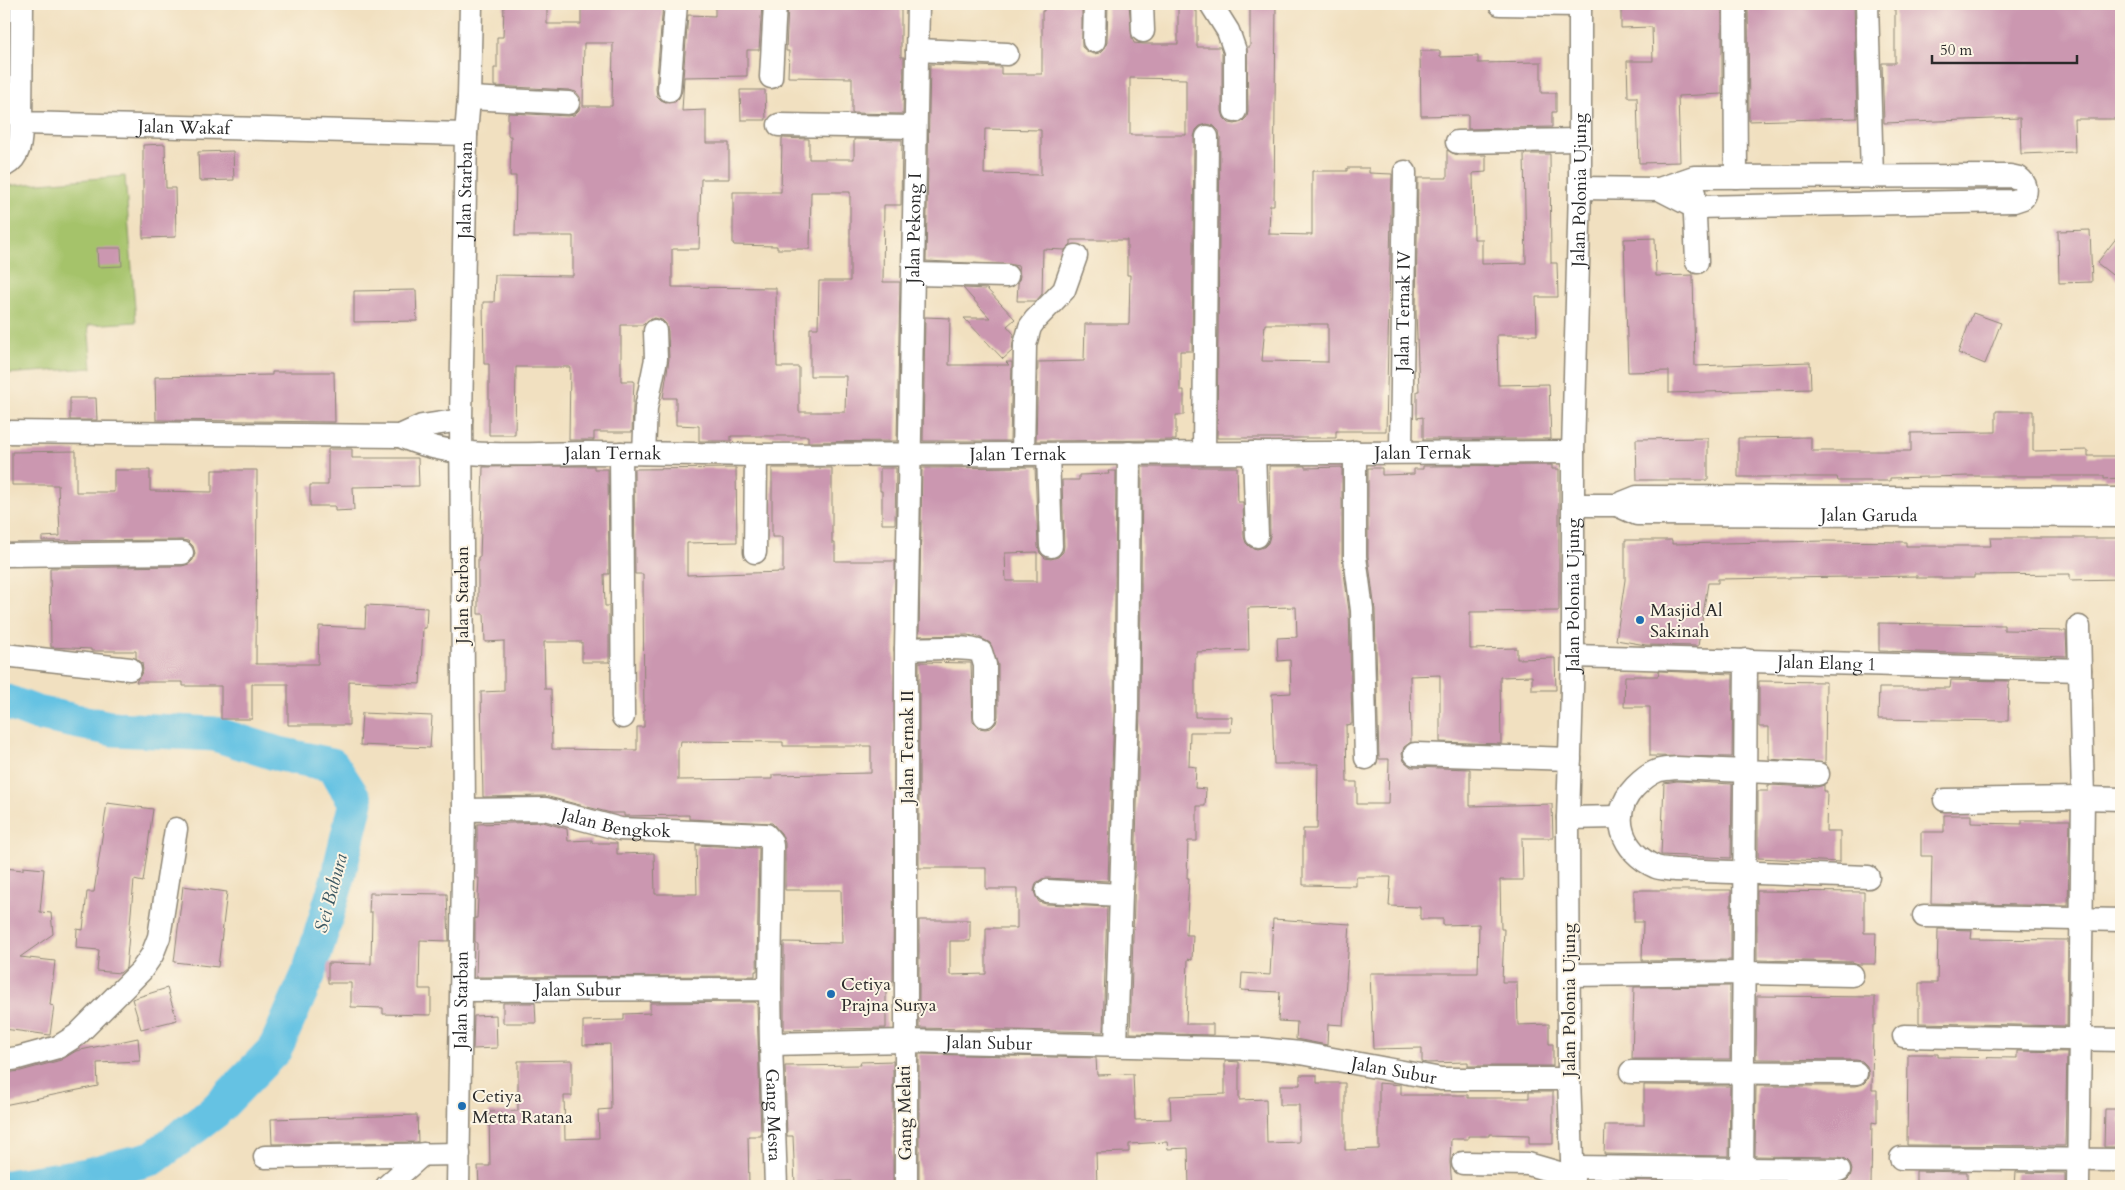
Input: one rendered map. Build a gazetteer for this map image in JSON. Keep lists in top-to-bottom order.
{
  "streets": {
    "street": [
      "Jalan Wakaf",
      "Jalan Starban",
      "Jalan Polonia Ujung",
      "Jalan Pekong I",
      "Jalan Ternak IV",
      "Jalan Ternak",
      "Jalan Garuda",
      "Jalan Elang 1",
      "Jalan Ternak II",
      "Jalan Bengkok",
      "Jalan Subur",
      "Gang Melati",
      "Gang Mesra"
    ]
  },
  "crossings": [
    ["Jalan Wakaf", "Jalan Starban"],
    ["Jalan Starban", "Jalan Ternak"],
    ["Jalan Starban", "Jalan Bengkok"],
    ["Jalan Starban", "Jalan Subur"],
    ["Jalan Polonia Ujung", "Jalan Ternak"],
    ["Jalan Polonia Ujung", "Jalan Garuda"],
    ["Jalan Polonia Ujung", "Jalan Elang 1"],
    ["Jalan Polonia Ujung", "Jalan Subur"],
    ["Jalan Pekong I", "Jalan Ternak"],
    ["Jalan Pekong I", "Jalan Ternak II"],
    ["Jalan Ternak IV", "Jalan Ternak"],
    ["Jalan Ternak", "Jalan Ternak II"],
    ["Jalan Ternak II", "Jalan Subur"],
    ["Jalan Ternak II", "Gang Melati"],
    ["Jalan Bengkok", "Jalan Subur"],
    ["Jalan Subur", "Gang Melati"],
    ["Jalan Subur", "Gang Mesra"]
  ],
  "water": ["Sei Babura"],
  "places": ["Masjid Al Sakinah", "Cetiya Prajna Surya", "Cetiya Metta Ratana"],
  "scale_bar": "50 m"
}
